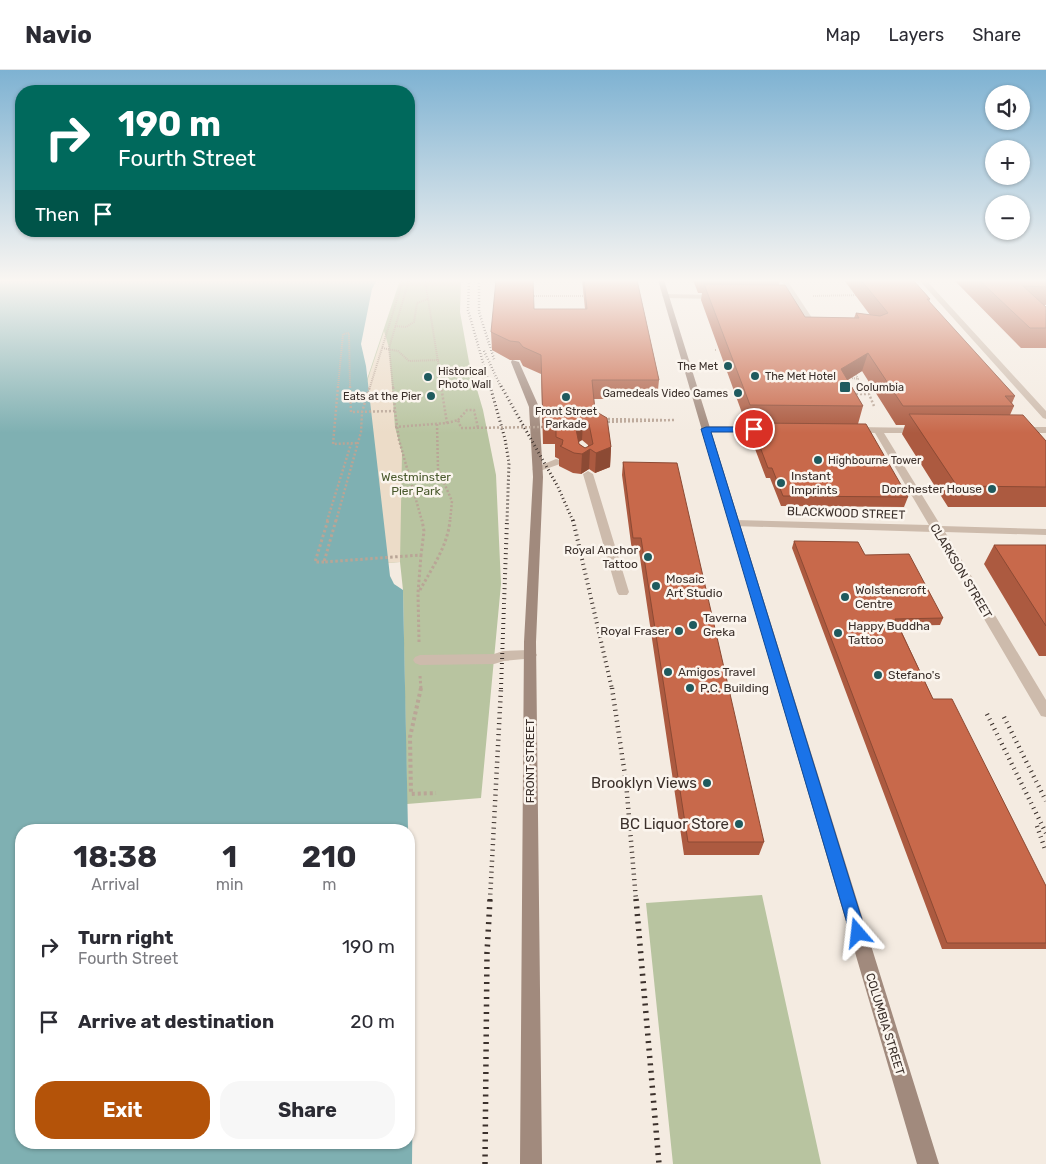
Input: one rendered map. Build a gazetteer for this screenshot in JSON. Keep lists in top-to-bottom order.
{
  "streets": {
    "street": [
      "BLACKWOOD STREET",
      "CLARKSON STREET",
      "FRONT STREET",
      "COLUMBIA STREET"
    ]
  },
  "crossings": [
    ["BLACKWOOD STREET", "CLARKSON STREET"],
    ["BLACKWOOD STREET", "COLUMBIA STREET"]
  ],
  "parks": ["Westminster Pier Park"],
  "places": {
    "other": [
      "The Met",
      "The Met Hotel",
      "Historical Photo Wall",
      "Gamedeals Video Games",
      "Eats at the Pier",
      "Front Street Parkade",
      "Highbourne Tower",
      "Instant Imprints",
      "Dorchester House",
      "Royal Anchor Tattoo",
      "Mosaic Art Studio",
      "Wolstencroft Centre",
      "Taverna Greka",
      "Royal Fraser",
      "Happy Buddha Tattoo",
      "Amigos Travel",
      "Stefano's",
      "P.C. Building",
      "Brooklyn Views",
      "BC Liquor Store"
    ],
    "transit": ["Columbia"]
  },
  "page": {
    "header": "Navio",
    "nav": ["Map", "Layers", "Share"],
    "map_buttons": ["+", "−"],
    "turn": ["190 m", "Fourth Street"],
    "then": "Then",
    "eta": [
      "18:38",
      "Arrival",
      "1",
      "min",
      "210",
      "m"
    ],
    "list": [
      {
        "name": "Turn right",
        "note": "Fourth Street",
        "value": "190 m"
      },
      {
        "name": "Arrive at destination",
        "value": "20 m"
      }
    ],
    "buttons": ["Exit", "Share"]
  }
}
